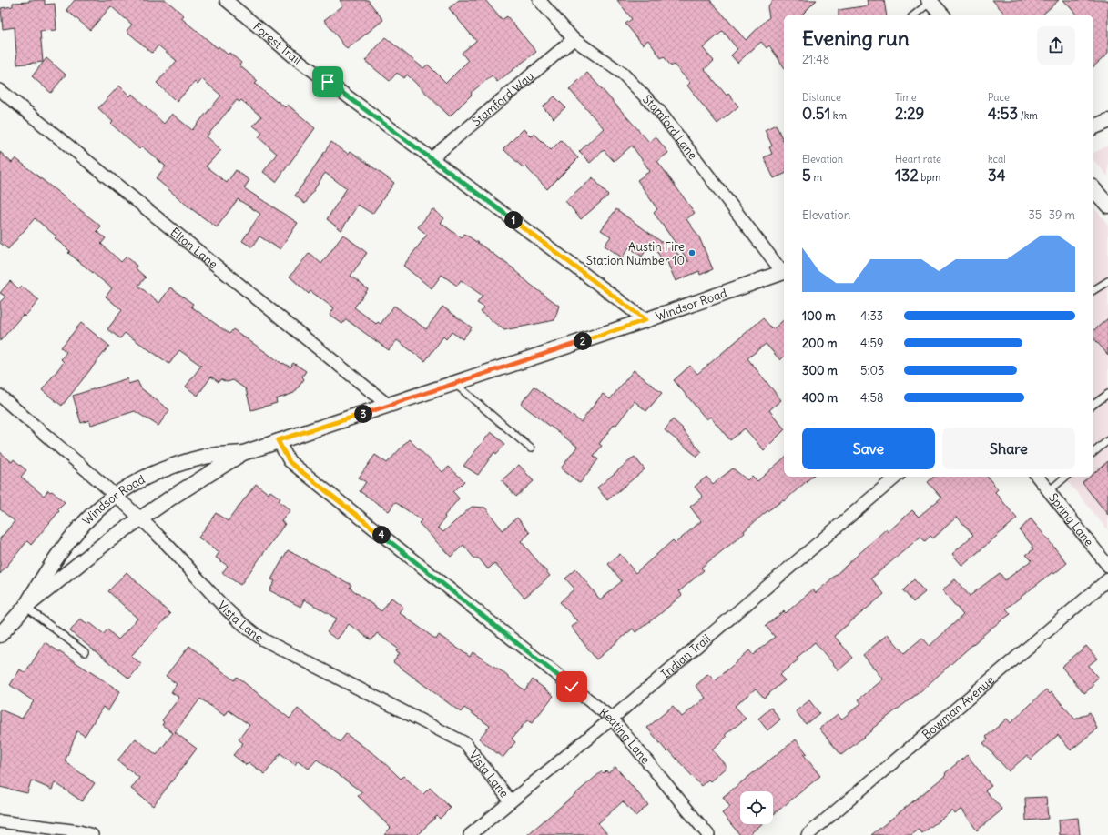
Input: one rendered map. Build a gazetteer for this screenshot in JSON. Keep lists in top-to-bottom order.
{
  "streets": {
    "street": [
      "Forest Trail",
      "Stamford Way",
      "Stamford Lane",
      "Elton Lane",
      "Windsor Road",
      "Spring Lane",
      "Vista Lane",
      "Indian Trail",
      "Bowman Avenue",
      "Keating Lane"
    ]
  },
  "crossings": [
    ["Forest Trail", "Stamford Way"],
    ["Forest Trail", "Windsor Road"],
    ["Stamford Way", "Stamford Lane"],
    ["Elton Lane", "Windsor Road"],
    ["Windsor Road", "Vista Lane"],
    ["Windsor Road", "Keating Lane"],
    ["Vista Lane", "Indian Trail"],
    ["Indian Trail", "Keating Lane"]
  ],
  "places": ["Austin Fire Station Number 10"],
  "page": {
    "heading": ["Evening run", "21:48"],
    "stats": [
      ["Distance", "0.51 km"],
      ["Time", "2:29"],
      ["Pace", "4:53 /km"],
      ["Elevation", "5 m"],
      ["Heart rate", "132 bpm"],
      ["kcal", "34"]
    ],
    "chart": ["Elevation", "35–39 m"],
    "pins": [
      "1",
      "2",
      "3",
      "4"
    ],
    "list": [
      {
        "name": "100 m",
        "note": "4:33"
      },
      {
        "name": "200 m",
        "note": "4:59"
      },
      {
        "name": "300 m",
        "note": "5:03"
      },
      {
        "name": "400 m",
        "note": "4:58"
      }
    ],
    "buttons": ["Save", "Share"]
  }
}
